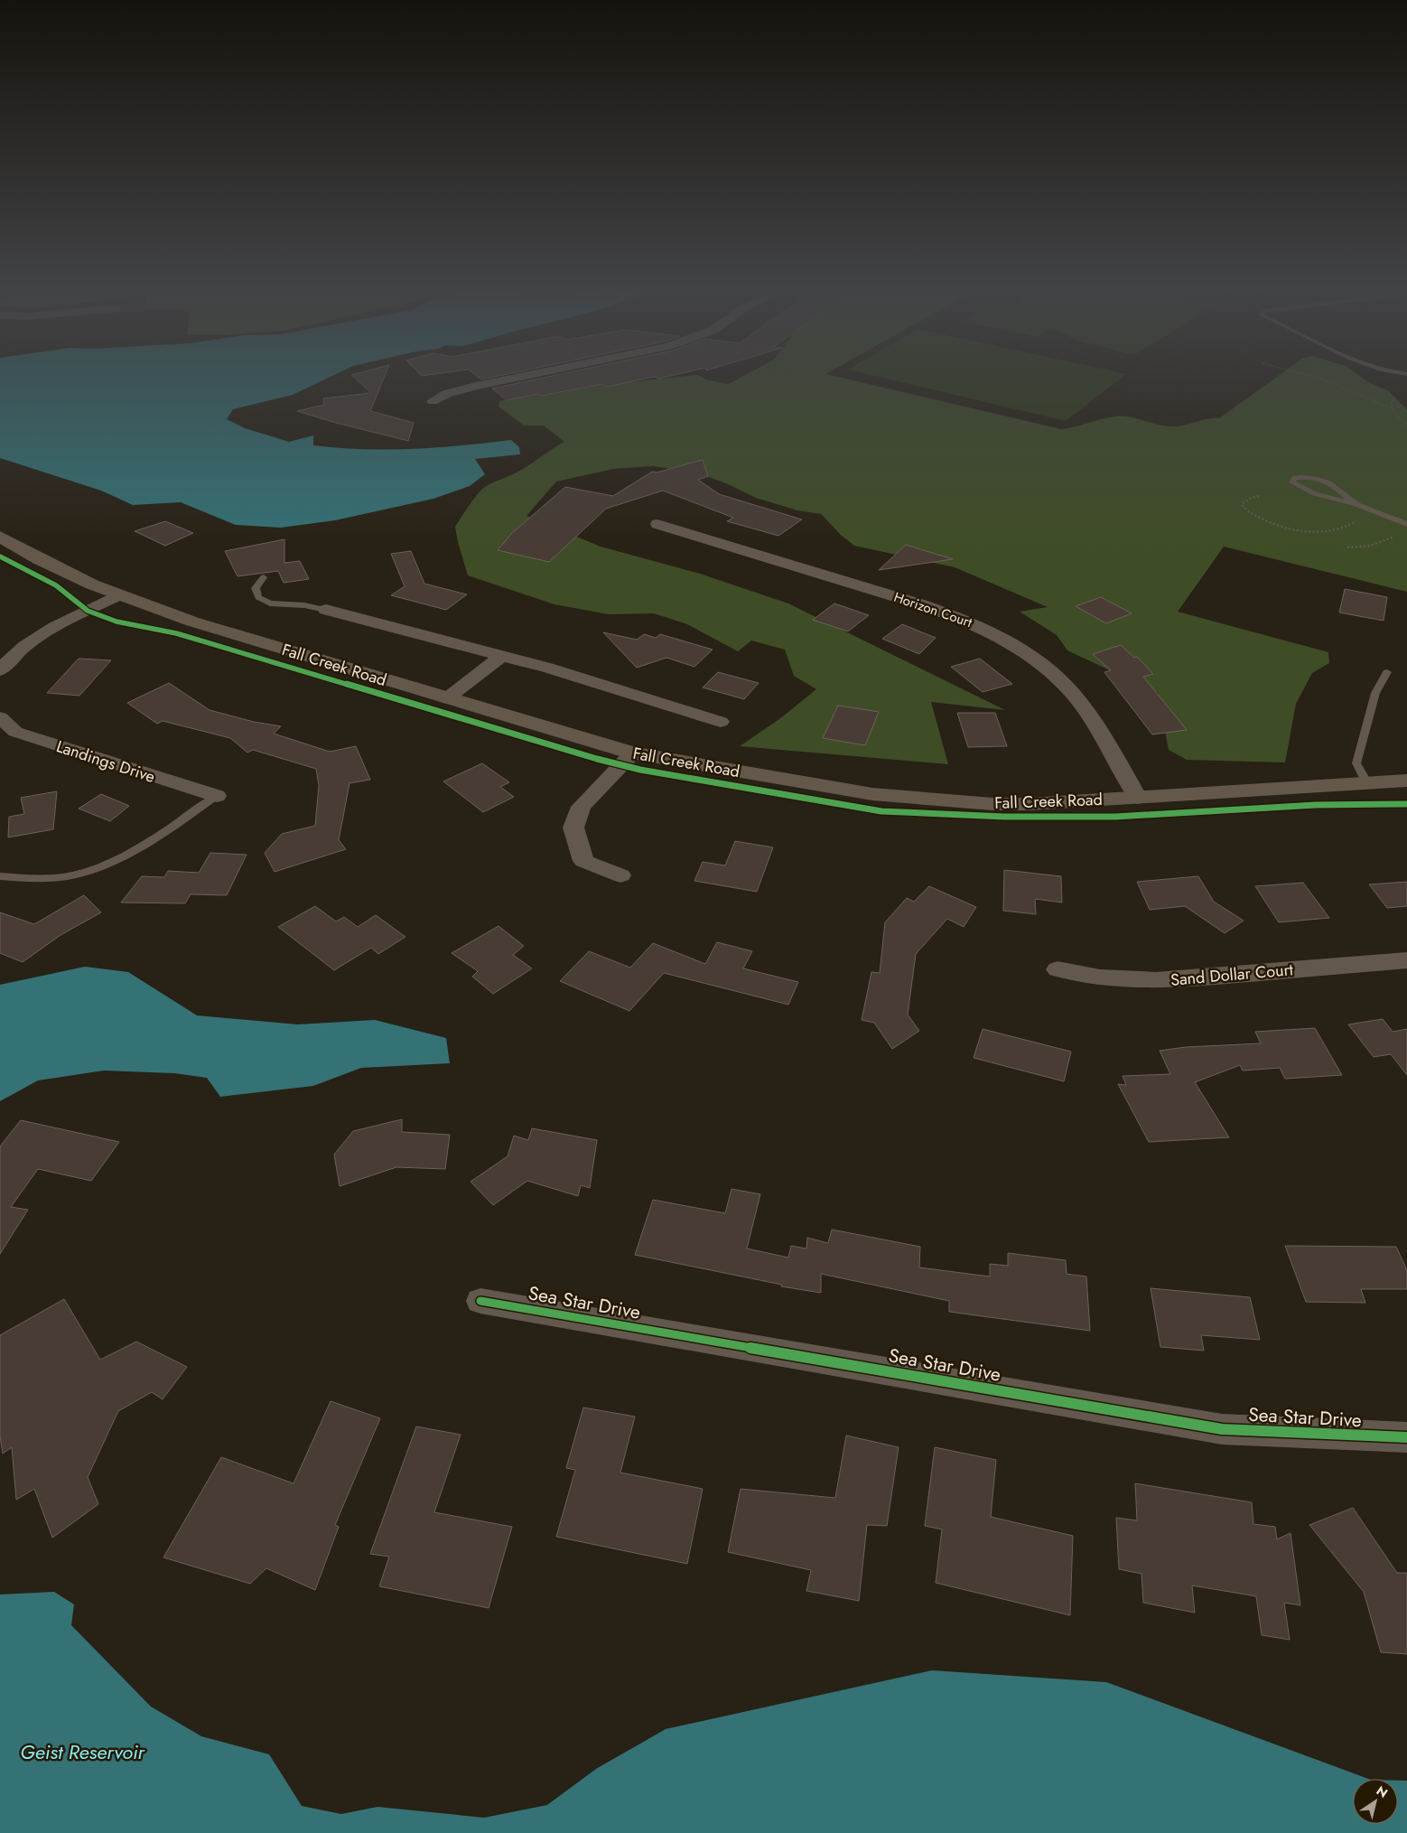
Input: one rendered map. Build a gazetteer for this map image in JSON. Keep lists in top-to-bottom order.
{
  "streets": {
    "main road": ["Fall Creek Road"],
    "street": [
      "Horizon Court",
      "Landings Drive",
      "Sand Dollar Court",
      "Sea Star Drive"
    ]
  },
  "crossings": [
    ["Horizon Court", "Fall Creek Road"]
  ],
  "water": ["Geist Reservoir"],
  "north": "top right"
}
